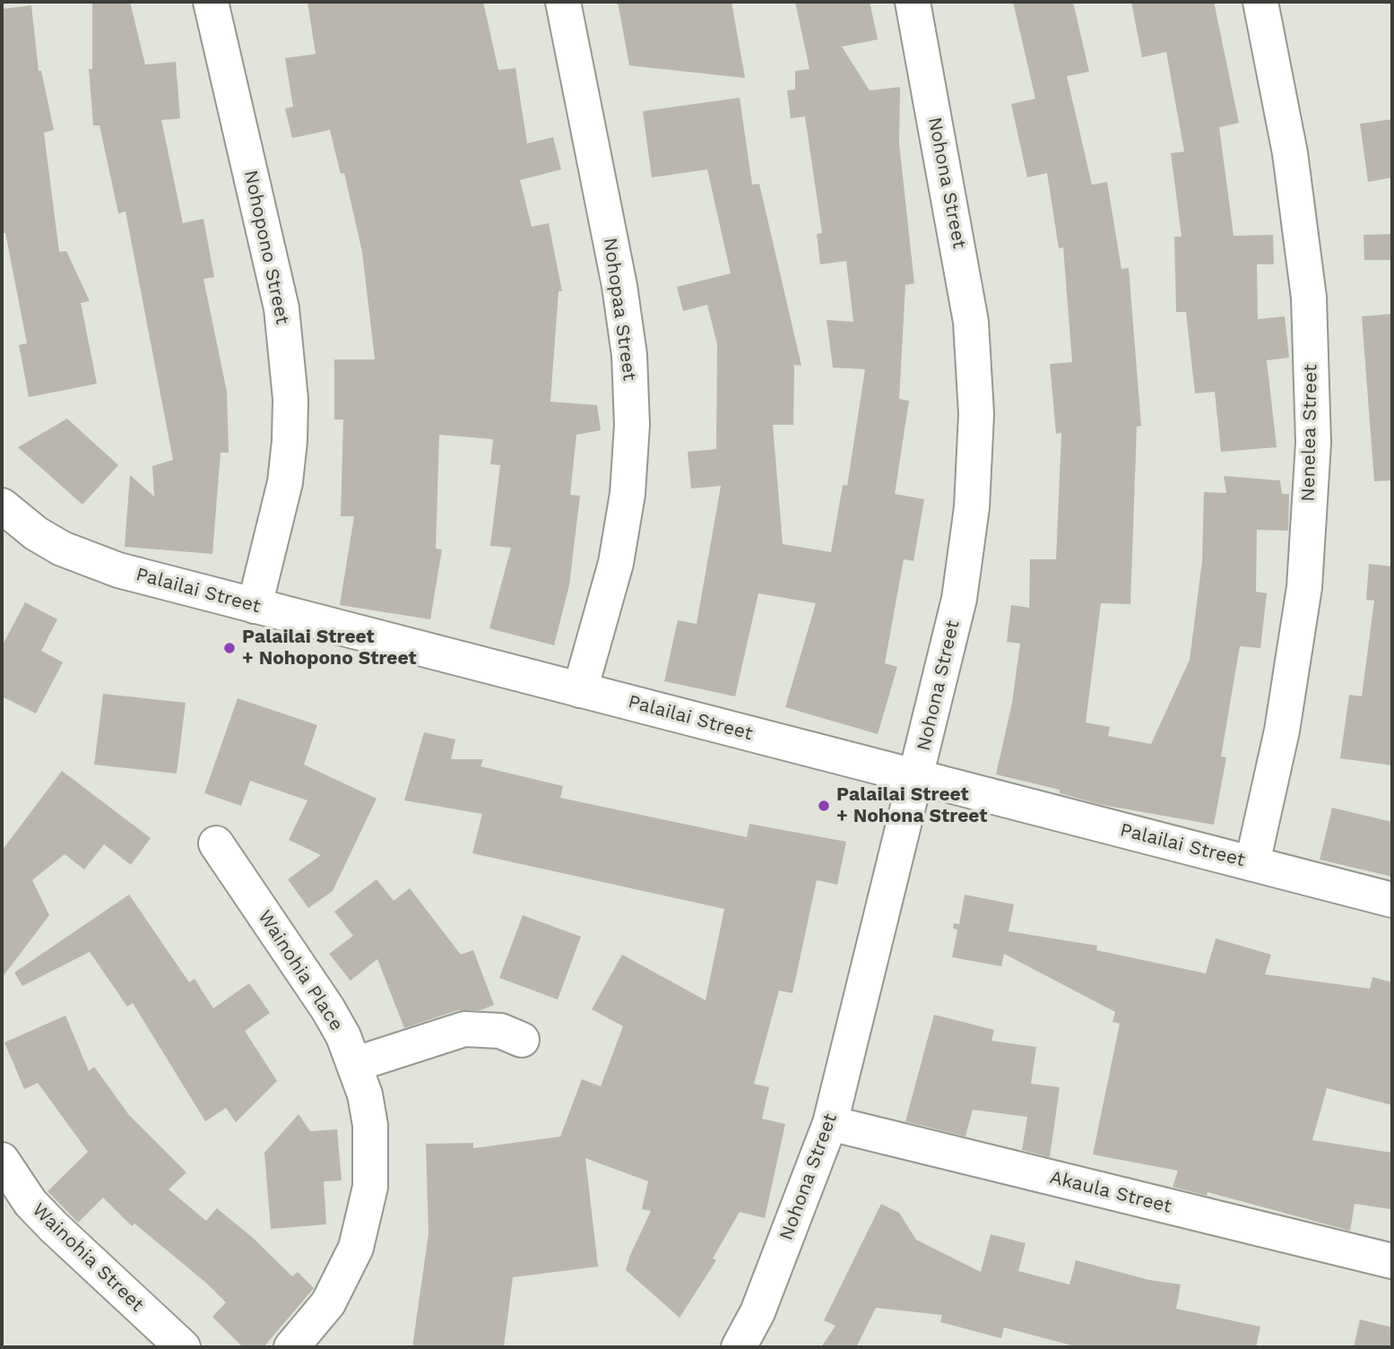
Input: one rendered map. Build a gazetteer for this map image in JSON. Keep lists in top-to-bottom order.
{
  "streets": {
    "street": [
      "Nohona Street",
      "Nohopono Street",
      "Nohopaa Street",
      "Nenelea Street",
      "Palailai Street",
      "Wainohia Place",
      "Akaula Street",
      "Wainohia Street"
    ]
  },
  "crossings": [
    ["Nohona Street", "Palailai Street"],
    ["Nohona Street", "Akaula Street"],
    ["Nohopono Street", "Palailai Street"],
    ["Nohopaa Street", "Palailai Street"],
    ["Nenelea Street", "Palailai Street"]
  ],
  "places": ["Palailai Street + Nohopono Street", "Palailai Street + Nohona Street"]
}
